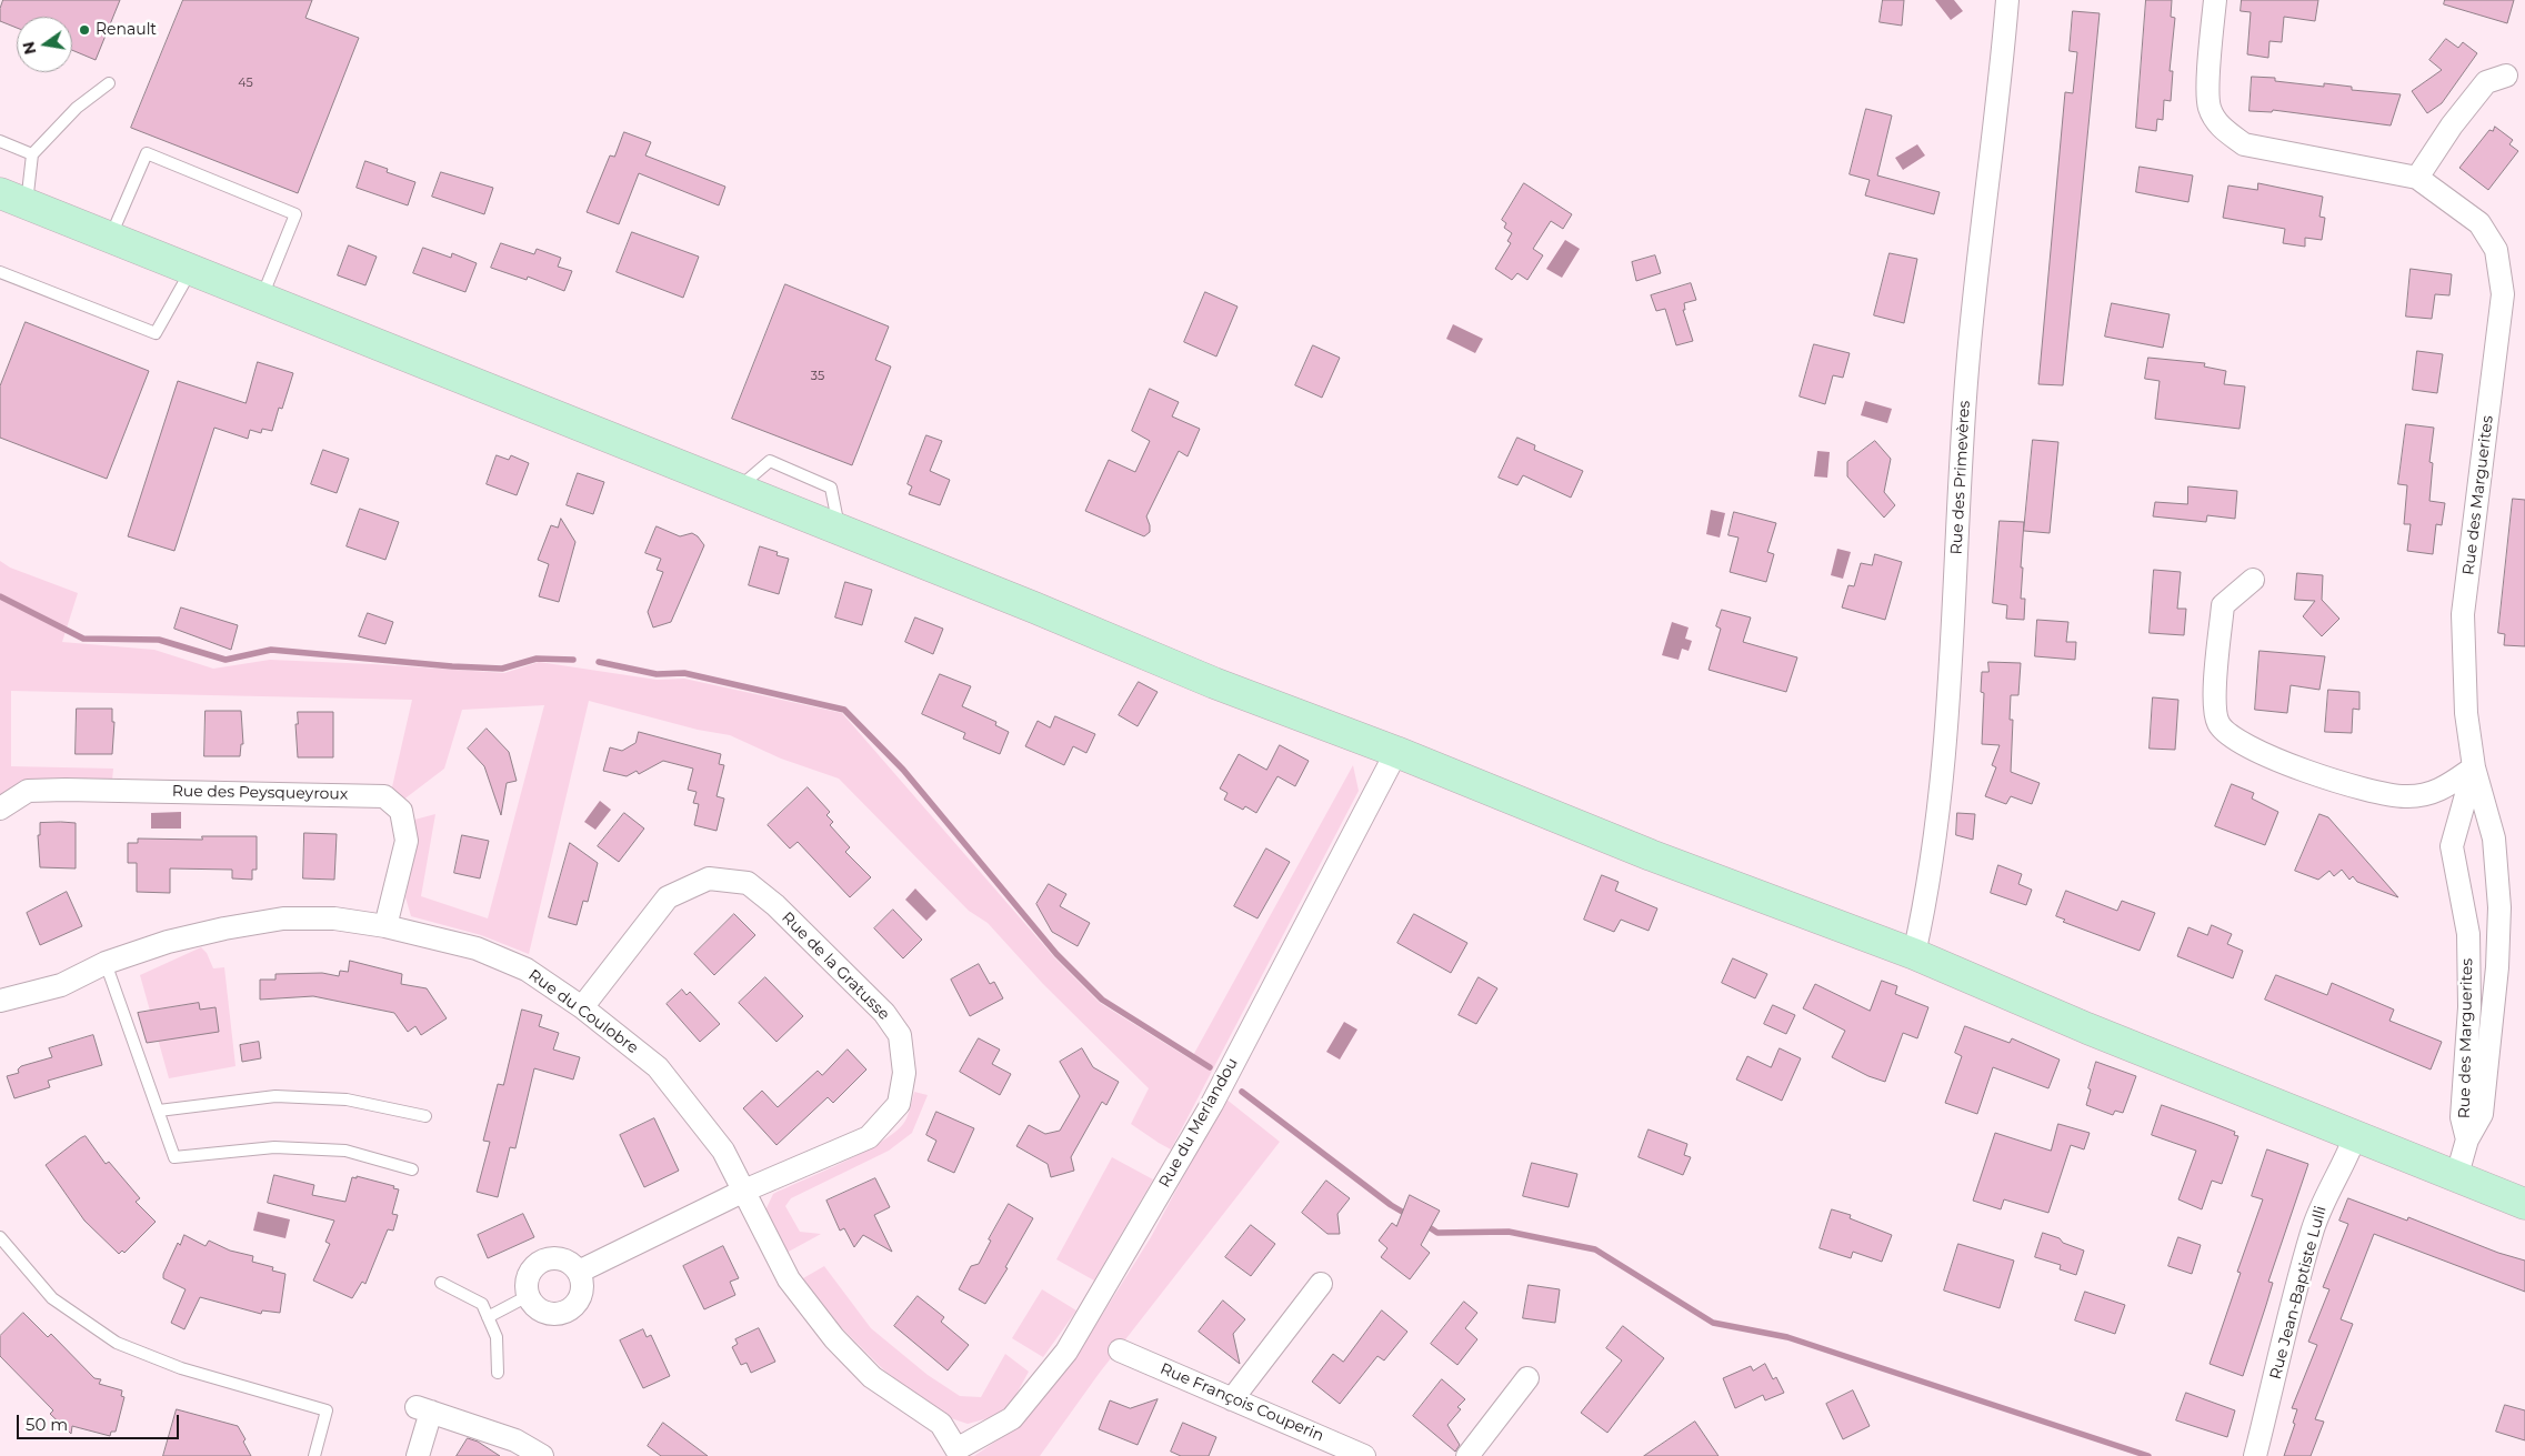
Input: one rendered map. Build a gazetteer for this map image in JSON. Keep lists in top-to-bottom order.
{
  "streets": {
    "street": [
      "Rue des Primevères",
      "Rue des Marguerites",
      "Rue des Peysqueyroux",
      "Rue de la Gratusse",
      "Rue du Coulobre",
      "Rue du Merlandou",
      "Rue Jean-Baptiste Lulli",
      "Rue François Couperin"
    ]
  },
  "crossings": [
    ["Rue des Peysqueyroux", "Rue du Coulobre"],
    ["Rue de la Gratusse", "Rue du Coulobre"],
    ["Rue du Coulobre", "Rue du Merlandou"]
  ],
  "places": ["Renault"],
  "house_numbers": ["45", "35"],
  "scale_bar": "50 m",
  "north": "left"
}
